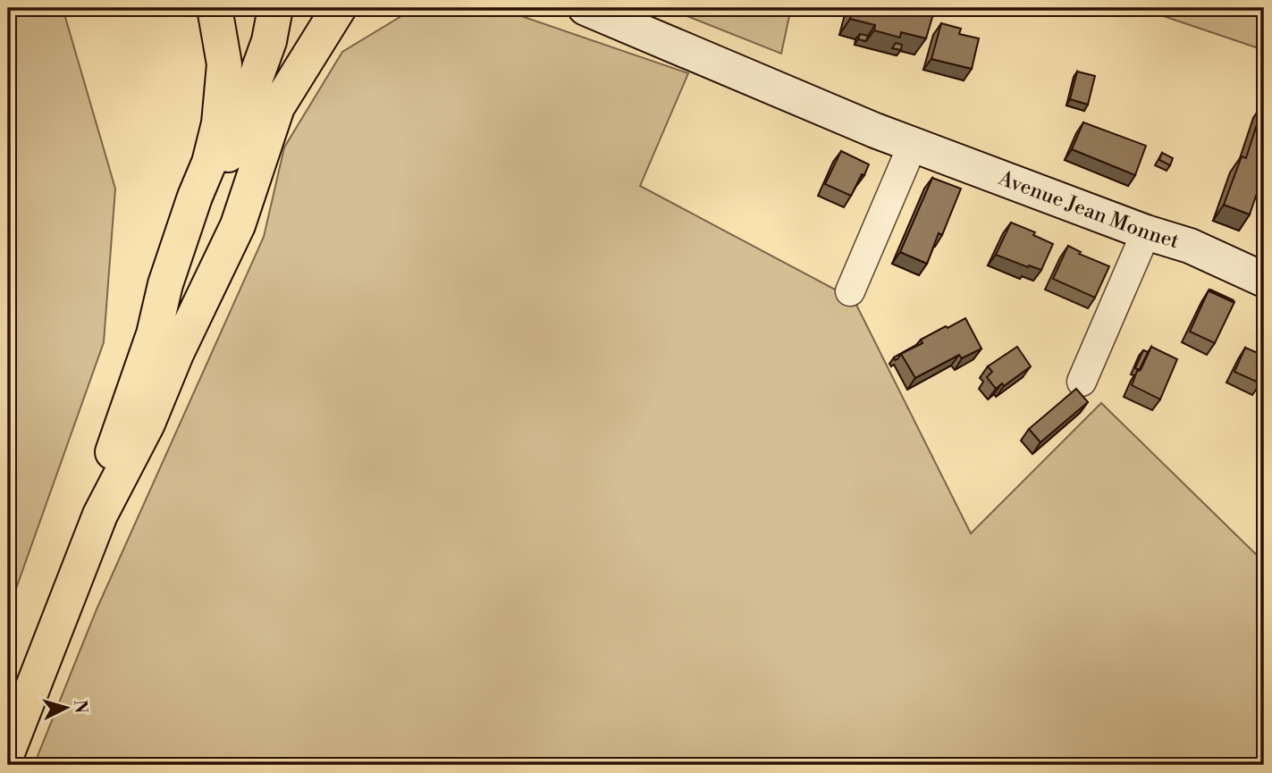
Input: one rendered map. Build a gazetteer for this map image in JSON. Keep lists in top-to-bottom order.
{
  "streets": {
    "main road": ["Avenue Jean Monnet"]
  },
  "north": "right"
}
